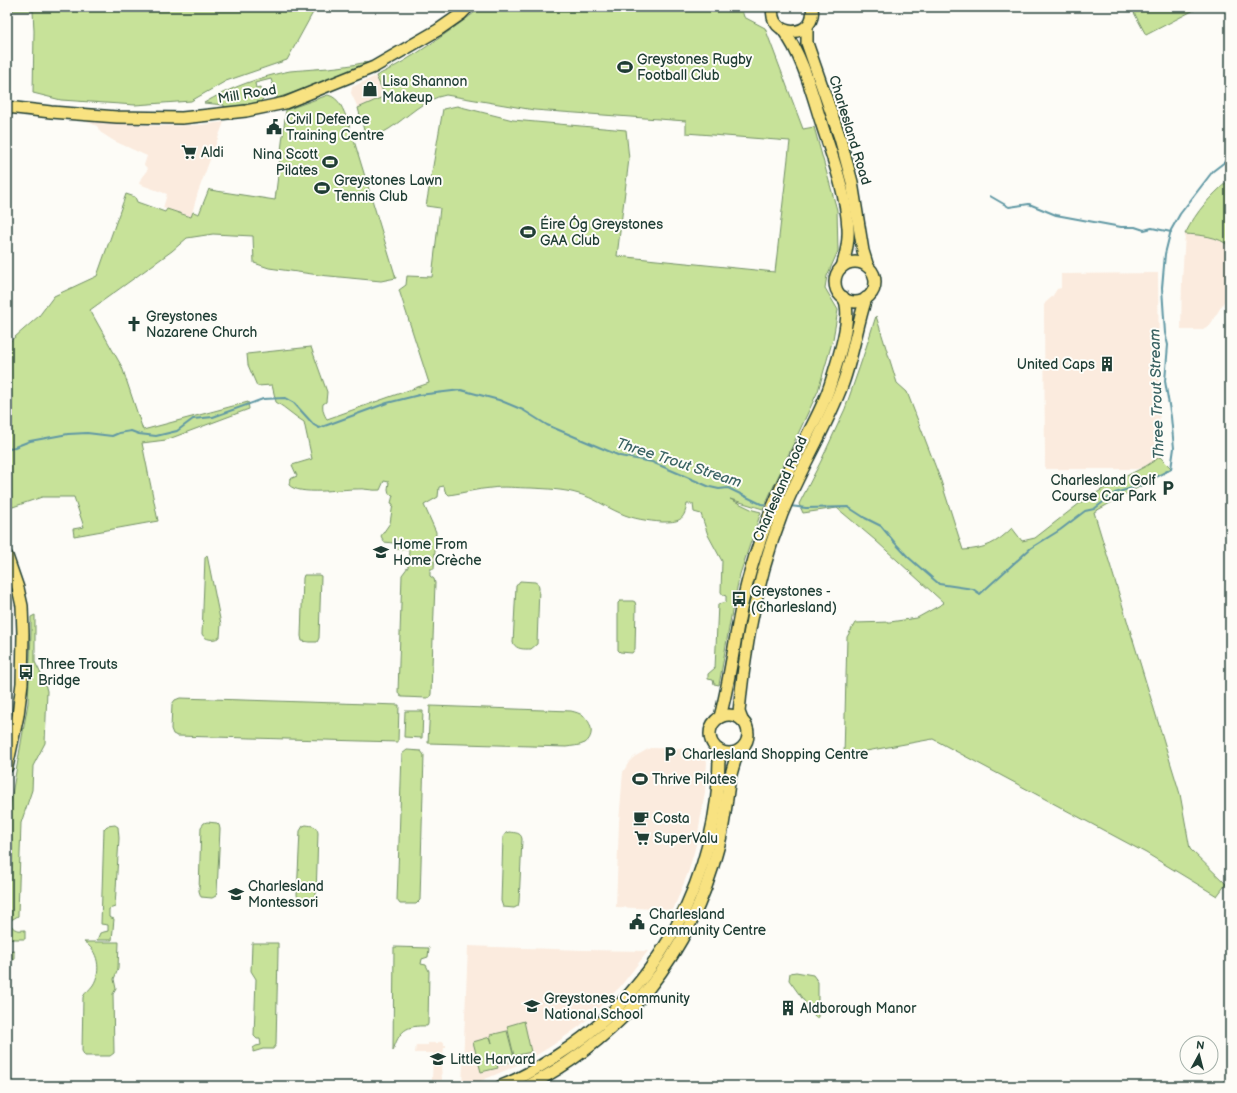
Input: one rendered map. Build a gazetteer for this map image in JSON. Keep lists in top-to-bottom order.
{
  "streets": {
    "main road": ["Mill Road", "Charlesland Road"]
  },
  "water": ["Three Trout Stream"],
  "places": {
    "sports": [
      "Greystones Rugby Football Club",
      "Nina Scott Pilates",
      "Greystones Lawn Tennis Club",
      "Éire Óg Greystones GAA Club",
      "Thrive Pilates"
    ],
    "shop": ["Lisa Shannon Makeup"],
    "public building": ["Civil Defence Training Centre", "Charlesland Community Centre"],
    "supermarket": ["Aldi", "SuperValu"],
    "church": ["Greystones Nazarene Church"],
    "building": ["United Caps", "Aldborough Manor"],
    "parking": ["Charlesland Golf Course Car Park", "Charlesland Shopping Centre"],
    "school or university": [
      "Home From Home Crèche",
      "Charlesland Montessori",
      "Greystones Community National School",
      "Little Harvard"
    ],
    "bus stop": ["Greystones - (Charlesland)", "Three Trouts Bridge"],
    "cafe": ["Costa"]
  },
  "north": "top"
}
